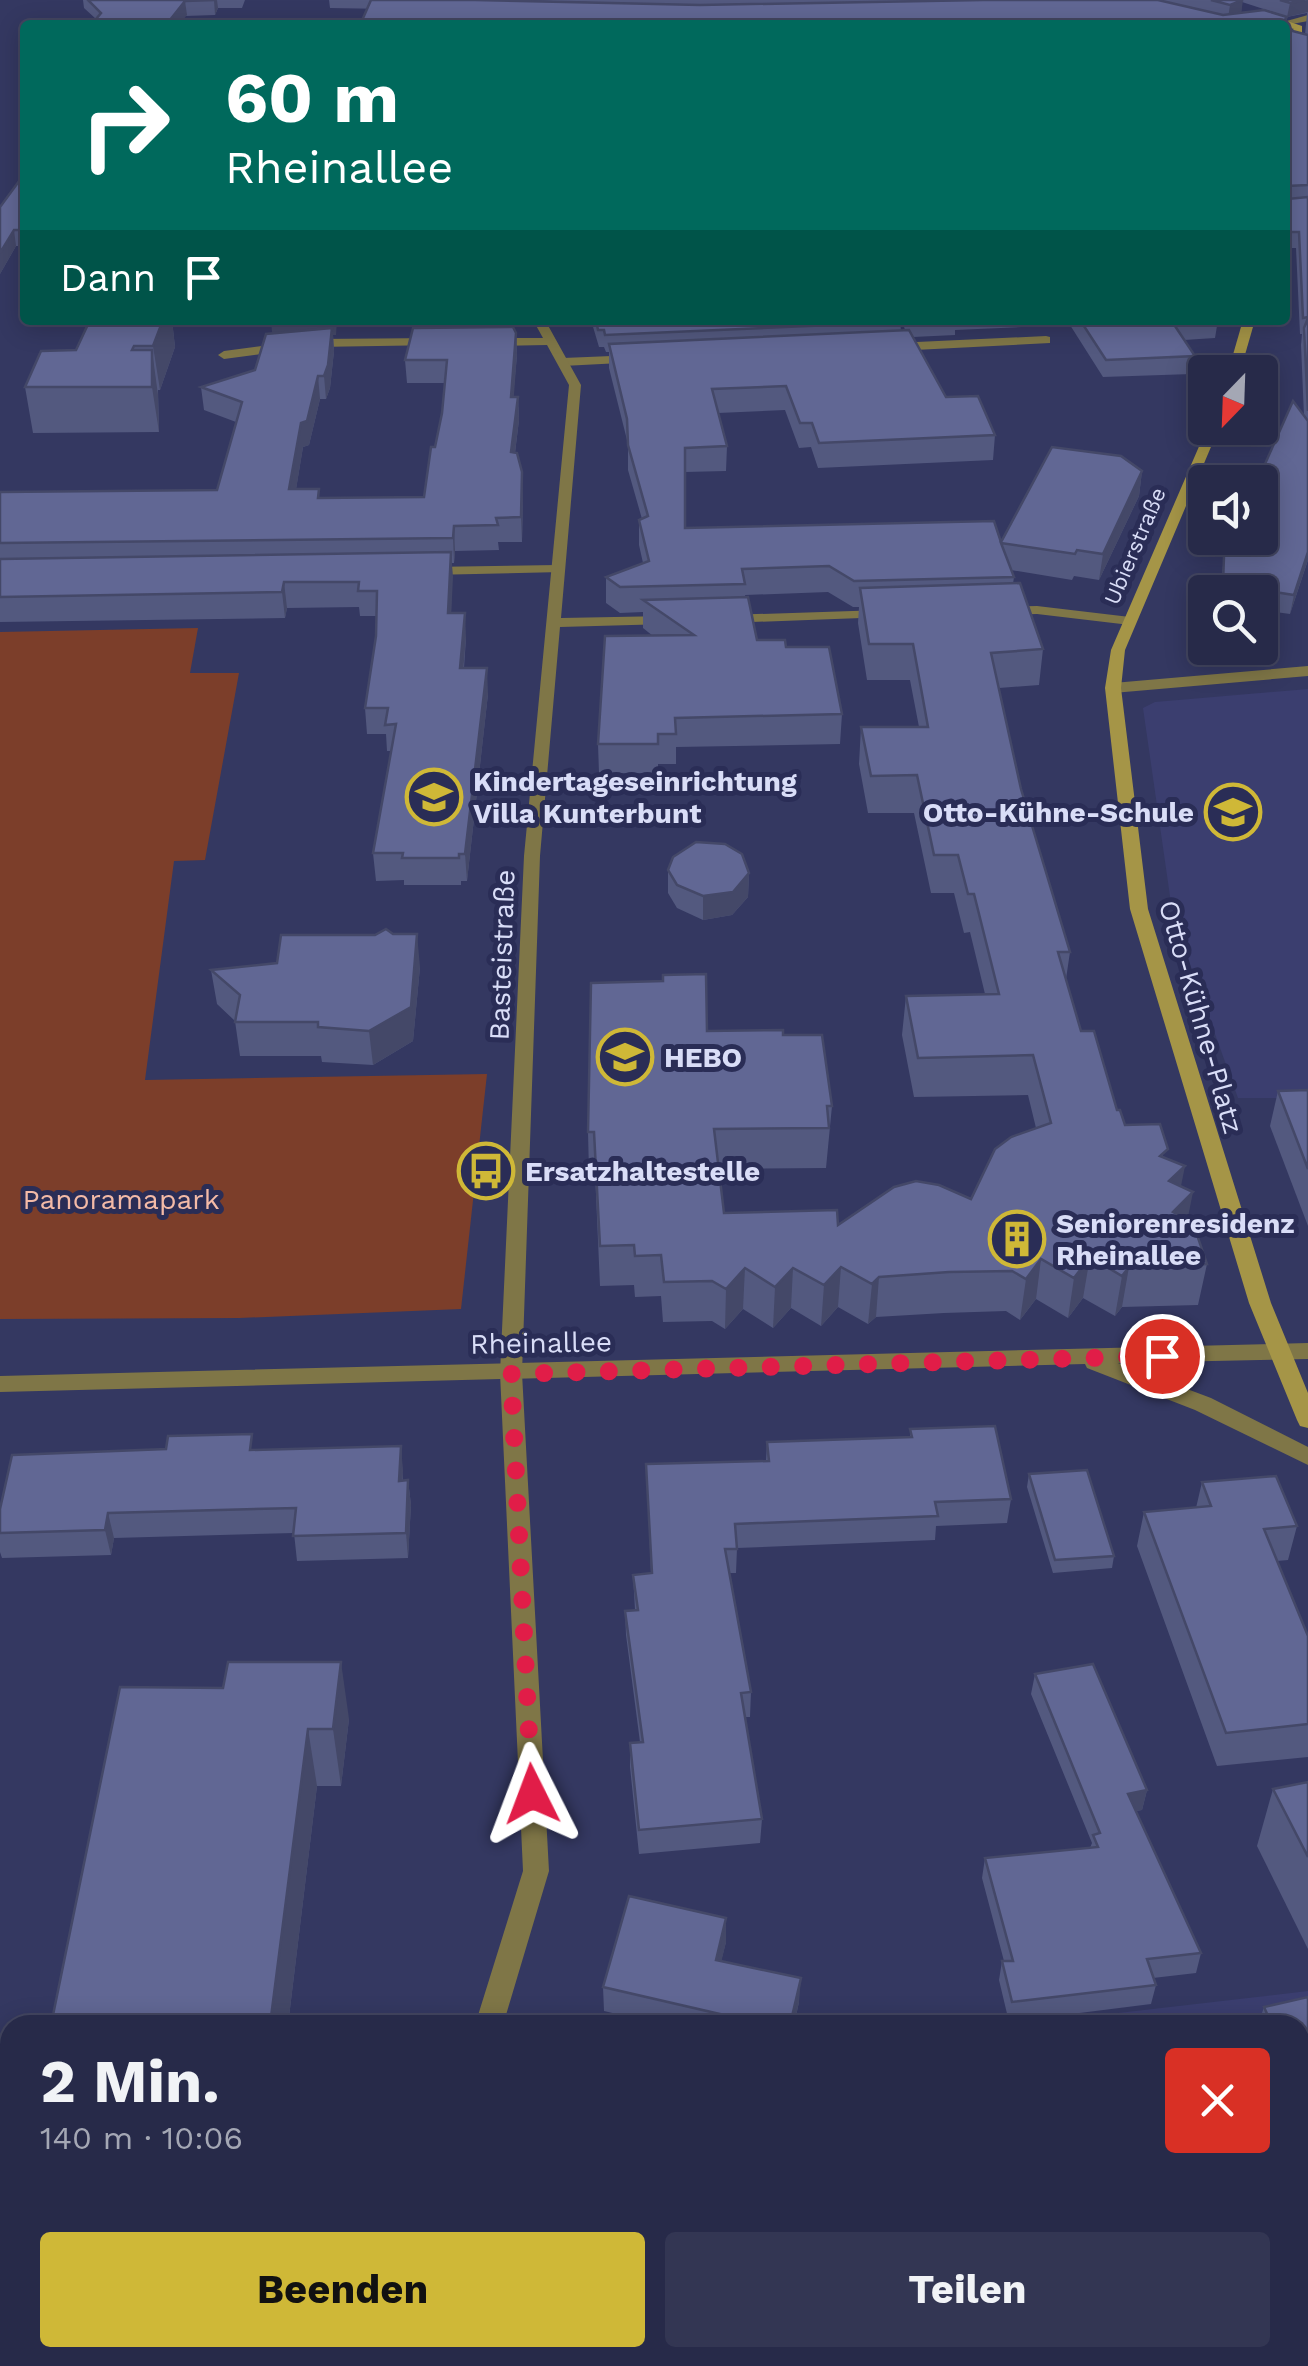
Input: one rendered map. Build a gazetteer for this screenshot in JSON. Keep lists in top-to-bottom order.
{
  "streets": {
    "main road": ["Ubierstraße", "Otto-Kühne-Platz"],
    "street": ["Basteistraße", "Rheinallee"]
  },
  "crossings": [
    ["Ubierstraße", "Otto-Kühne-Platz"],
    ["Basteistraße", "Rheinallee"],
    ["Otto-Kühne-Platz", "Rheinallee"]
  ],
  "parks": ["Panoramapark"],
  "places": {
    "school or university": ["Kindertageseinrichtung Villa Kunterbunt", "Otto-Kühne-Schule", "HEBO"],
    "bus stop": ["Ersatzhaltestelle"],
    "building": ["Seniorenresidenz Rheinallee"]
  },
  "north": "bottom left",
  "page": {
    "turn": ["60 m", "Rheinallee"],
    "then": "Dann",
    "heading": ["2 Min.", "140 m · 10:06"],
    "buttons": ["Beenden", "Teilen"]
  }
}
